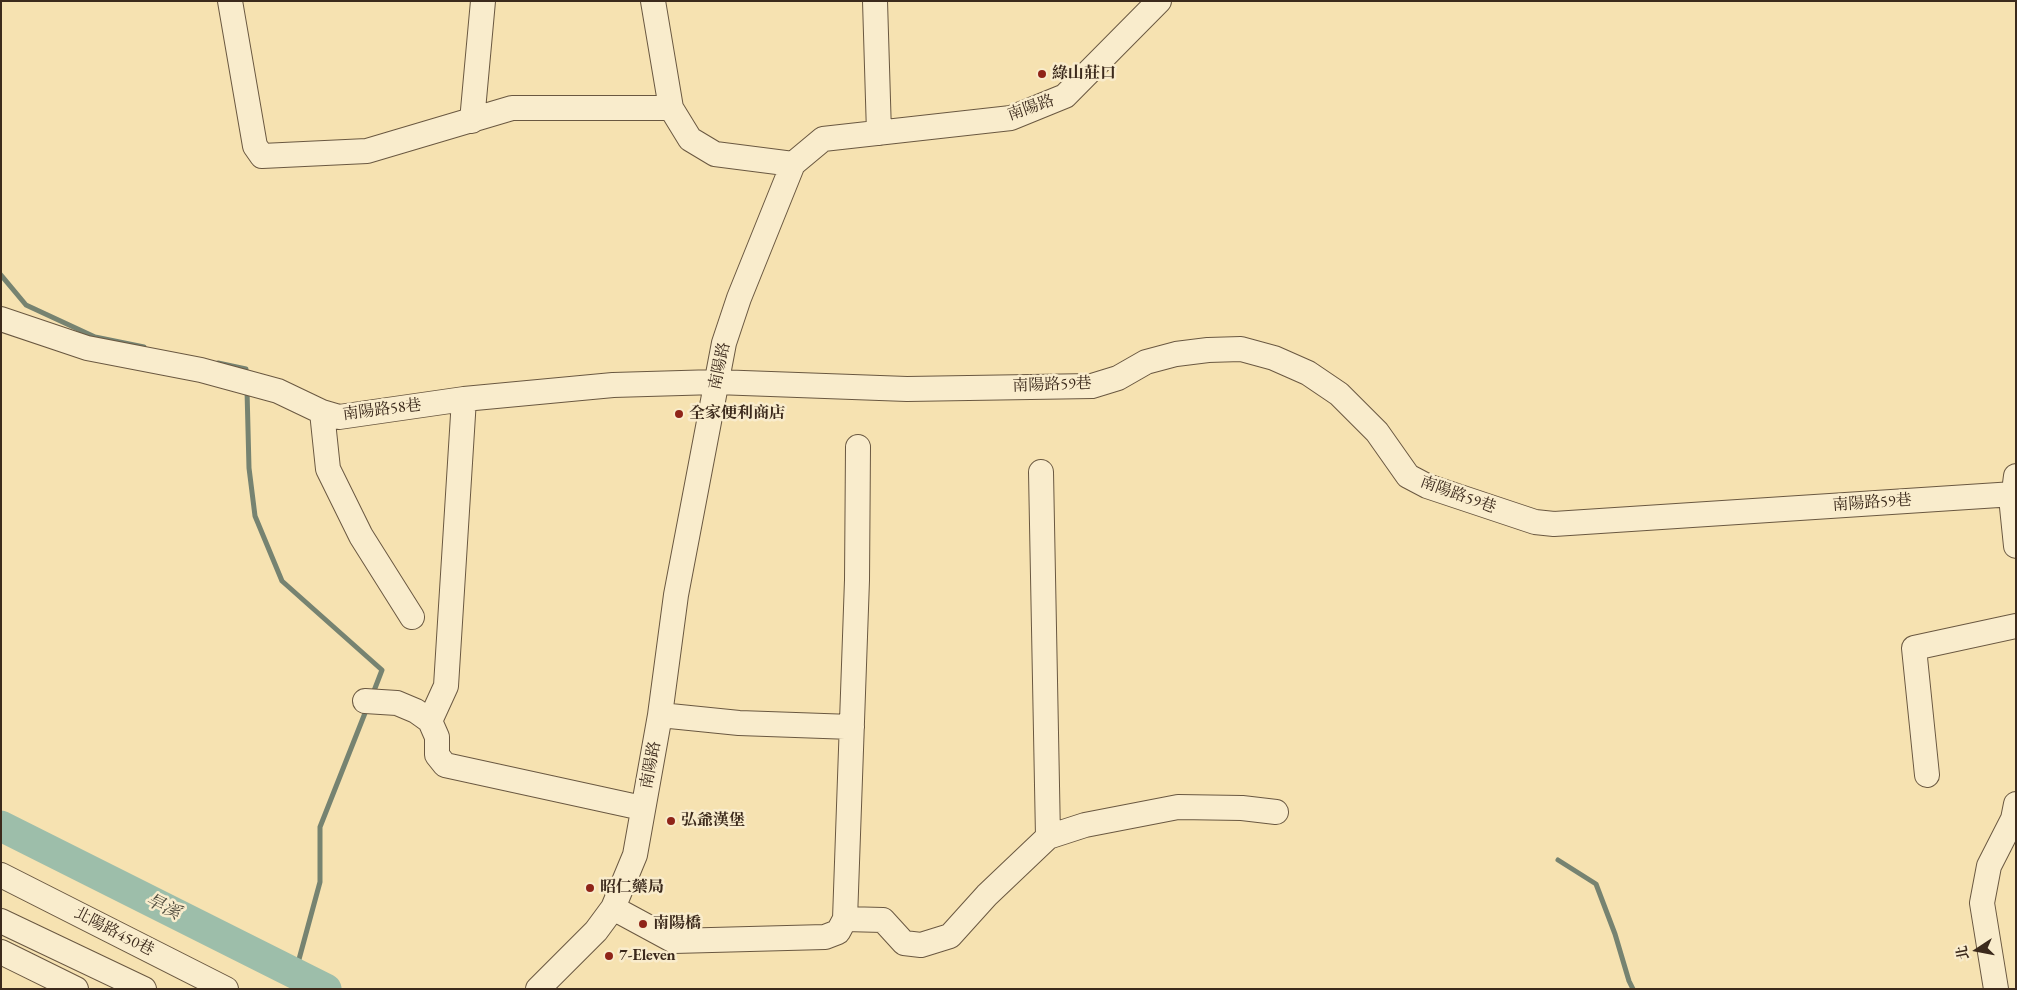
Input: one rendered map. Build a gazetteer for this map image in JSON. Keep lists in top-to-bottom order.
{
  "streets": {
    "street": [
      "南陽路",
      "南陽路59巷",
      "南陽路58巷",
      "北陽路450巷"
    ]
  },
  "crossings": [
    ["南陽路", "南陽路59巷"],
    ["南陽路", "南陽路58巷"],
    ["南陽路59巷", "南陽路58巷"]
  ],
  "water": ["旱溪"],
  "places": [
    "綠山莊口",
    "全家便利商店",
    "弘爺漢堡",
    "昭仁藥局",
    "南陽橋",
    "7-Eleven"
  ],
  "north": "left"
}
